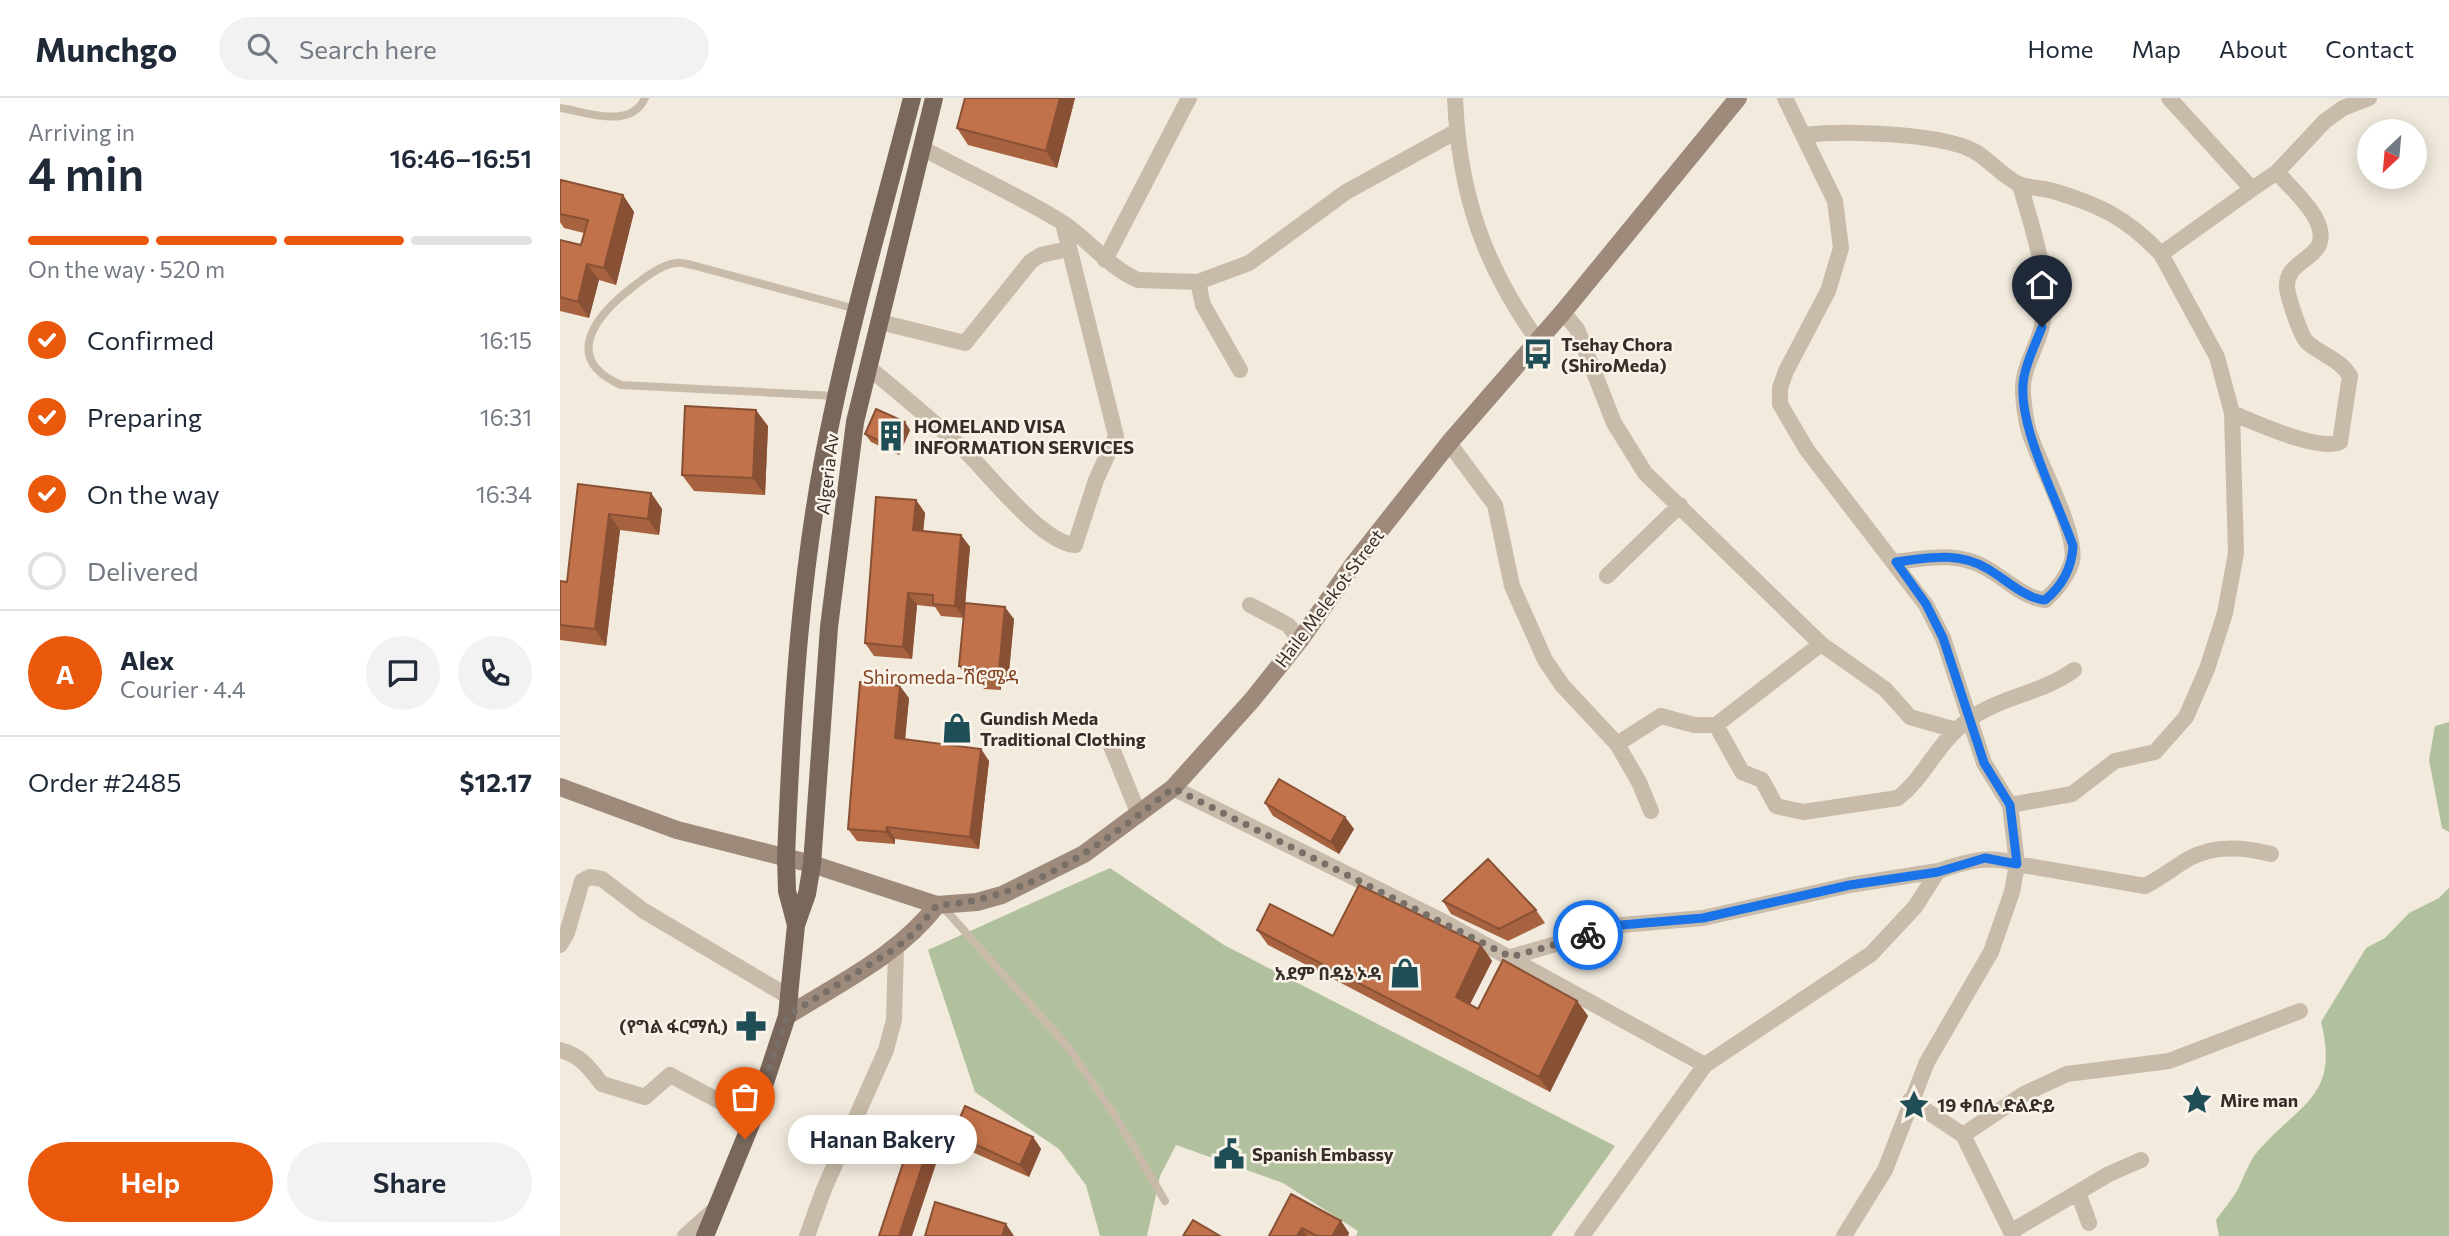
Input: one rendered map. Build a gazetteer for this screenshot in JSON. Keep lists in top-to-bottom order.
{
  "streets": {
    "main road": ["Algeria Av", "Haile Melekot Street"]
  },
  "crossings": [
    ["Algeria Av", "Haile Melekot Street"]
  ],
  "districts": ["Shiromeda-ሽሮሜዳ"],
  "places": {
    "bus stop": ["Tsehay Chora (ShiroMeda)"],
    "building": ["HOMELAND VISA INFORMATION SERVICES"],
    "shop": ["Gundish Meda Traditional Clothing", "አደም በዳኔ ኦዳ"],
    "pharmacy": ["(የግል ፋርማሲ)"],
    "place": ["Mire man", "19 ቀበሌ ድልድይ"],
    "other": ["Hanan Bakery"],
    "public building": ["Spanish Embassy"]
  },
  "north": "bottom left",
  "page": {
    "header": "Munchgo",
    "search": "Search here",
    "nav": [
      "Home",
      "Map",
      "About",
      "Contact"
    ],
    "heading": ["4 min", "Arriving in", "16:46–16:51"],
    "panel": [
      "Alex",
      "Courier · 4.4",
      "Order #2485",
      "$12.17"
    ],
    "bar": "On the way · 520 m",
    "list": [
      ["Confirmed", "16:15"],
      ["Preparing", "16:31"],
      ["On the way", "16:34"],
      "Delivered"
    ],
    "round": "A",
    "bubble": "Hanan Bakery",
    "buttons": ["Help", "Share"]
  }
}
